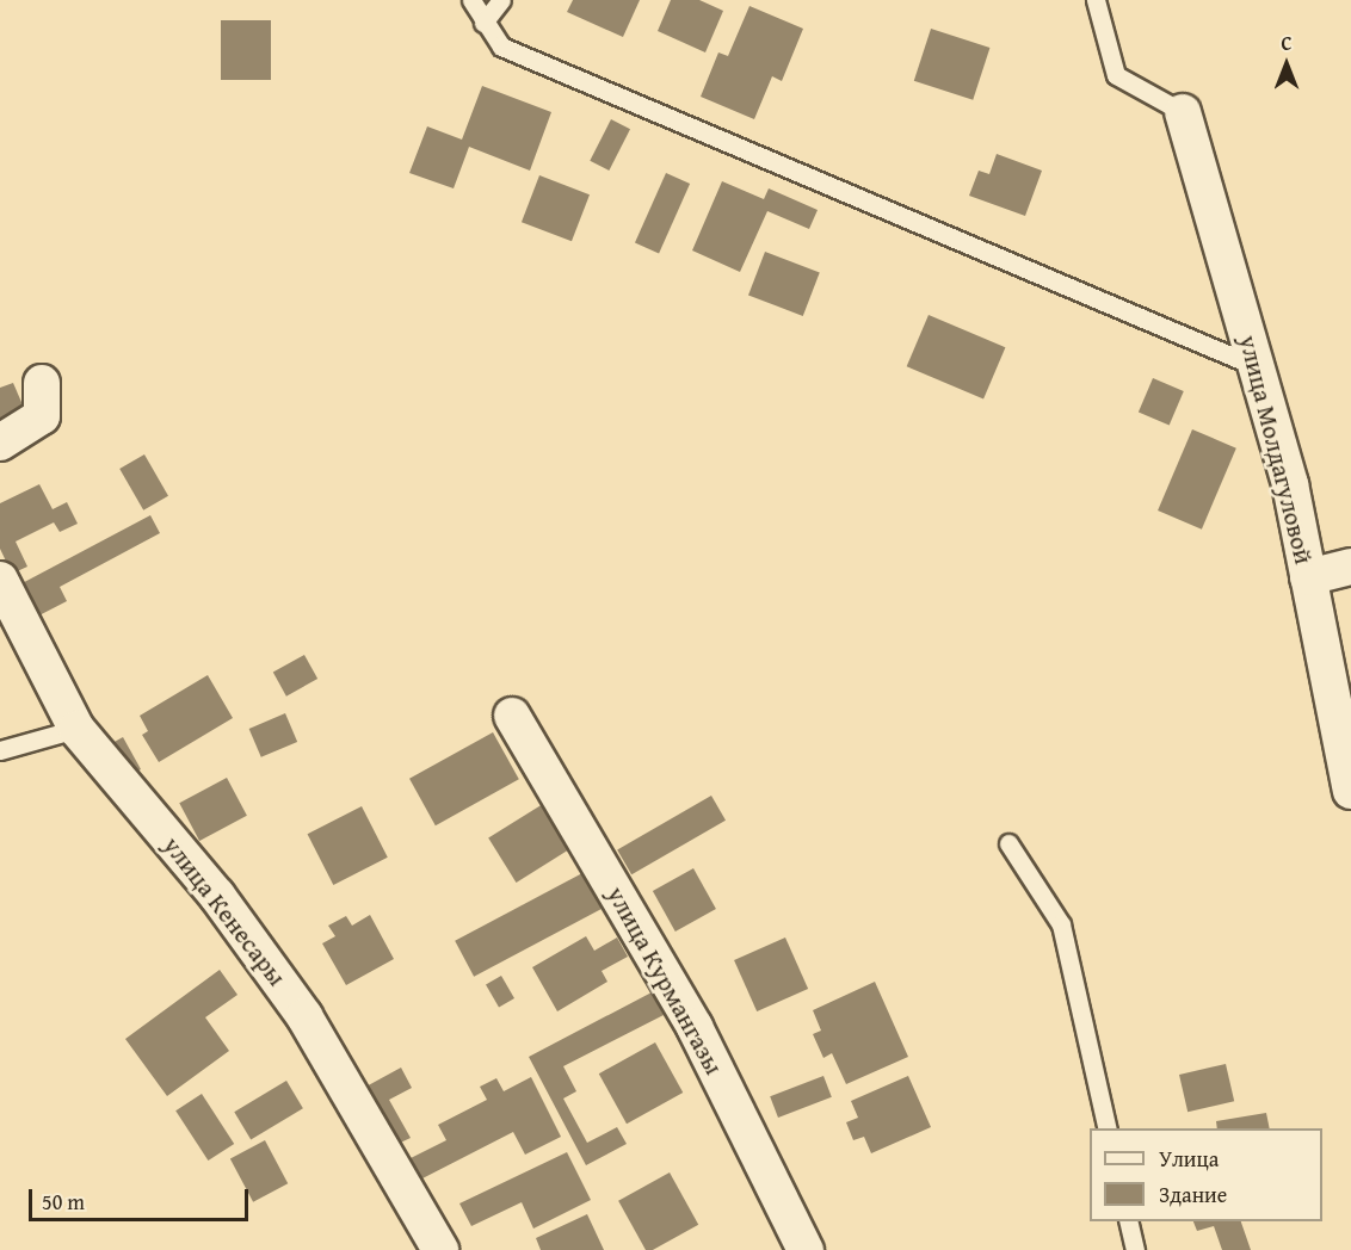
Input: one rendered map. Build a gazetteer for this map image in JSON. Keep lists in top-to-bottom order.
{
  "streets": {
    "street": ["улица Молдагуловой", "улица Кенесары", "улица Курмангазы"]
  },
  "legend": ["Улица", "Здание"],
  "scale_bar": "50 m",
  "north": "top"
}
